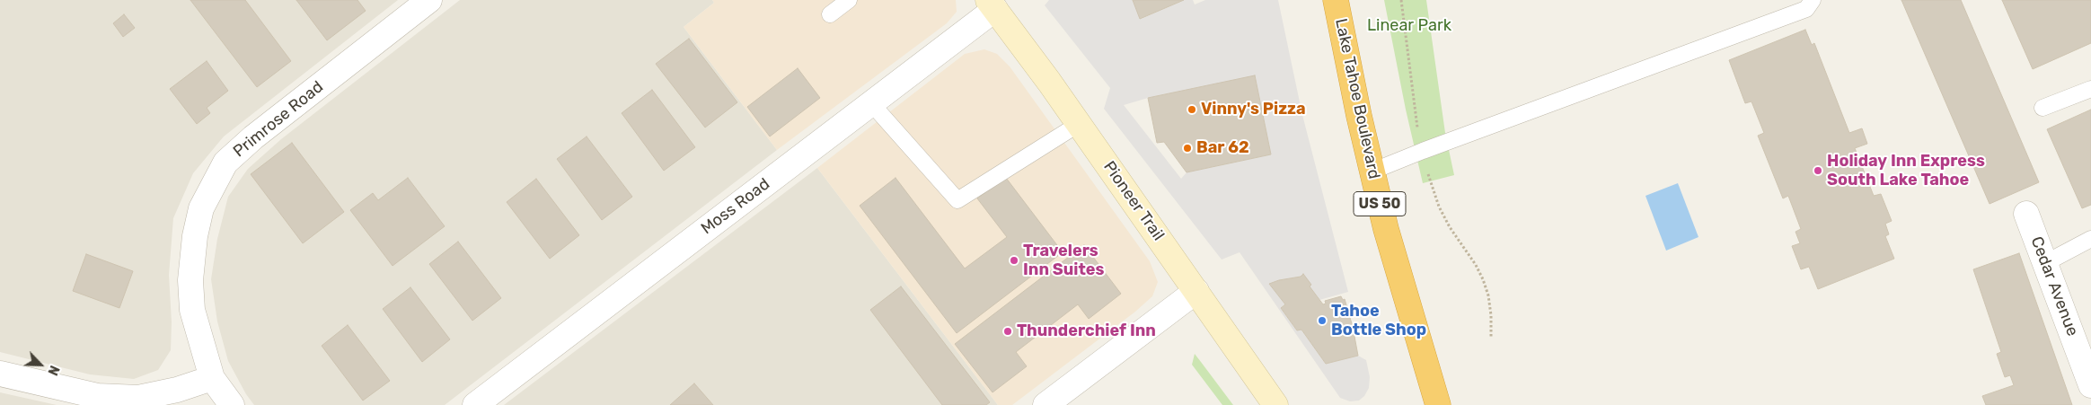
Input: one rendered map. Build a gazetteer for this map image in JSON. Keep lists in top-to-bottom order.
{
  "streets": {
    "highway": ["Lake Tahoe Boulevard", "US 50"],
    "main road": ["Pioneer Trail"],
    "street": ["Primrose Road", "Moss Road", "Cedar Avenue"]
  },
  "crossings": [
    ["Pioneer Trail", "Moss Road"]
  ],
  "parks": ["Linear Park"],
  "places": [
    "Vinny's Pizza",
    "Bar 62",
    "Holiday Inn Express South Lake Tahoe",
    "Travelers Inn Suites",
    "Tahoe Bottle Shop",
    "Thunderchief Inn"
  ],
  "north": "bottom right"
}
